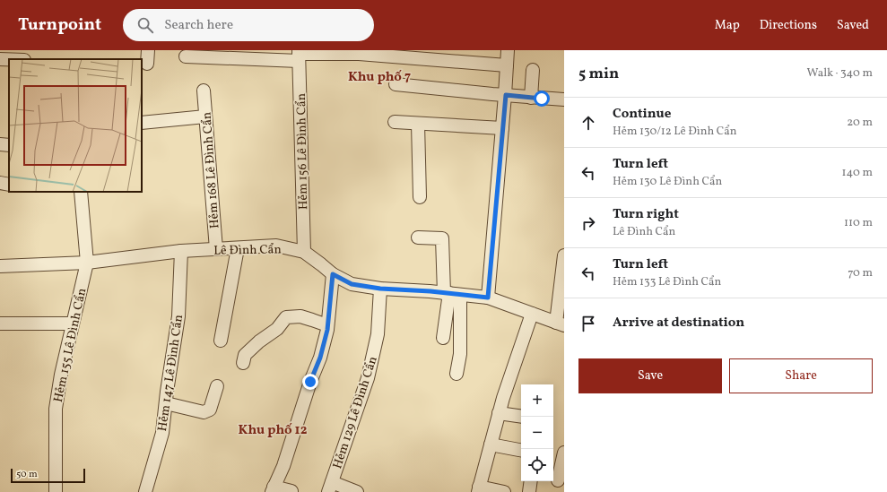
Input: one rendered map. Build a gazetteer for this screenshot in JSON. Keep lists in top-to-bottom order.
{
  "streets": {
    "street": [
      "Hẻm 156 Lê Đình Cẩn",
      "Hẻm 168 Lê Đình Cẩn",
      "Lê Đình Cẩn",
      "Hẻm 155 Lê Đình Cẩn",
      "Hẻm 147 Lê Đình Cẩn",
      "Hẻm 129 Lê Đình Cẩn"
    ]
  },
  "crossings": [
    ["Hẻm 156 Lê Đình Cẩn", "Lê Đình Cẩn"],
    ["Hẻm 168 Lê Đình Cẩn", "Lê Đình Cẩn"],
    ["Lê Đình Cẩn", "Hẻm 155 Lê Đình Cẩn"],
    ["Lê Đình Cẩn", "Hẻm 147 Lê Đình Cẩn"],
    ["Lê Đình Cẩn", "Hẻm 129 Lê Đình Cẩn"]
  ],
  "districts": ["Khu phố 7", "Khu phố 12"],
  "scale_bar": "50 m",
  "page": {
    "header": "Turnpoint",
    "search": "Search here",
    "nav": ["Map", "Directions", "Saved"],
    "heading": ["5 min", "Walk · 340 m"],
    "list": [
      ["Continue", "Hẻm 130/12 Lê Đình Cẩn", "20 m"],
      ["Turn left", "Hẻm 130 Lê Đình Cẩn", "140 m"],
      ["Turn right", "Lê Đình Cẩn", "110 m"],
      ["Turn left", "Hẻm 133 Lê Đình Cẩn", "70 m"],
      "Arrive at destination"
    ],
    "buttons": ["Save", "Share"],
    "map_buttons": ["+", "−"],
    "scale": "50 m"
  }
}
